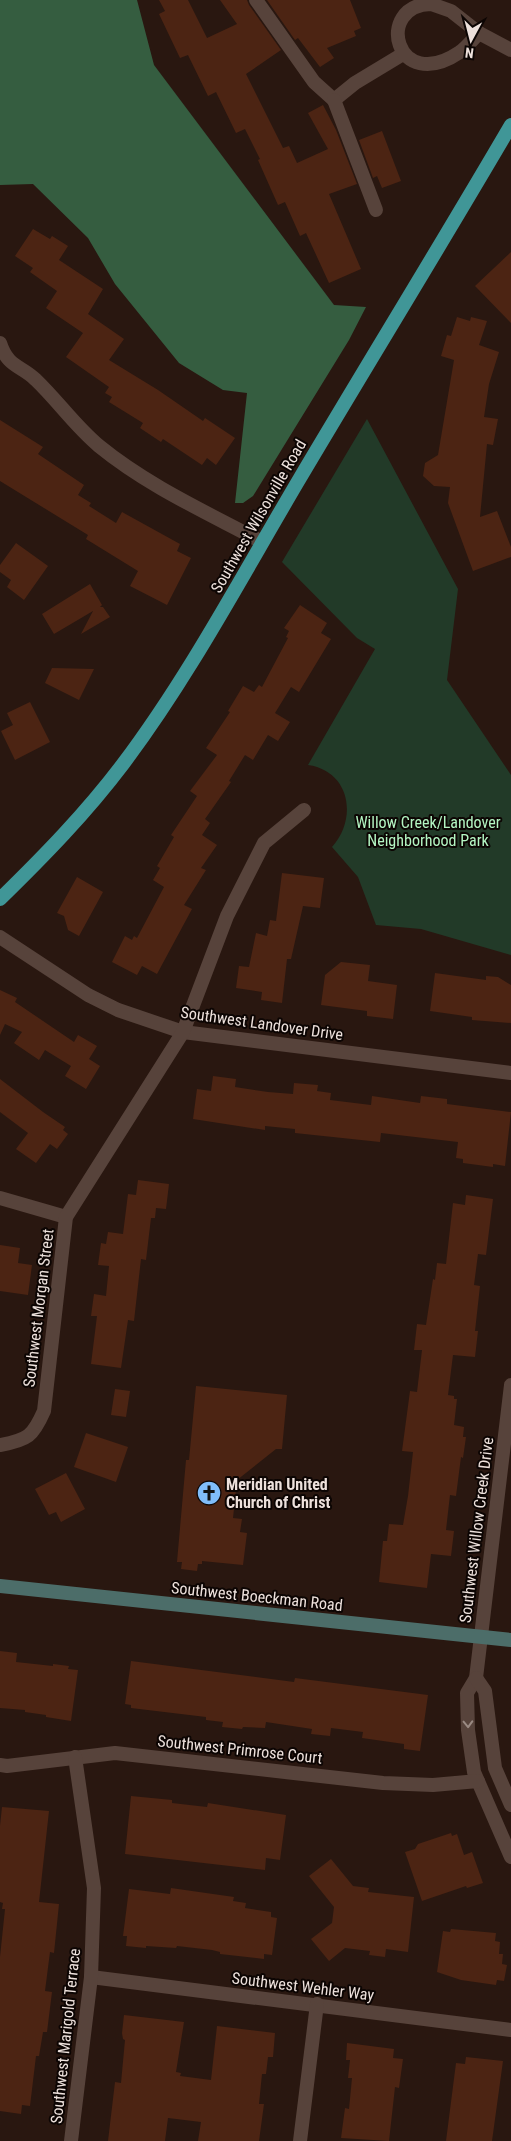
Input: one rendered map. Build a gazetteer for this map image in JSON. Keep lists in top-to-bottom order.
{
  "streets": {
    "main road": ["Southwest Wilsonville Road", "Southwest Boeckman Road"],
    "street": [
      "Southwest Landover Drive",
      "Southwest Morgan Street",
      "Southwest Willow Creek Drive",
      "Southwest Primrose Court",
      "Southwest Wehler Way",
      "Southwest Marigold Terrace"
    ]
  },
  "crossings": [
    ["Southwest Landover Drive", "Southwest Morgan Street"],
    ["Southwest Willow Creek Drive", "Southwest Boeckman Road"],
    ["Southwest Willow Creek Drive", "Southwest Primrose Court"],
    ["Southwest Primrose Court", "Southwest Marigold Terrace"],
    ["Southwest Wehler Way", "Southwest Marigold Terrace"]
  ],
  "parks": ["Willow Creek/Landover Neighborhood Park"],
  "places": {
    "church": ["Meridian United Church of Christ"]
  },
  "north": "bottom"
}
